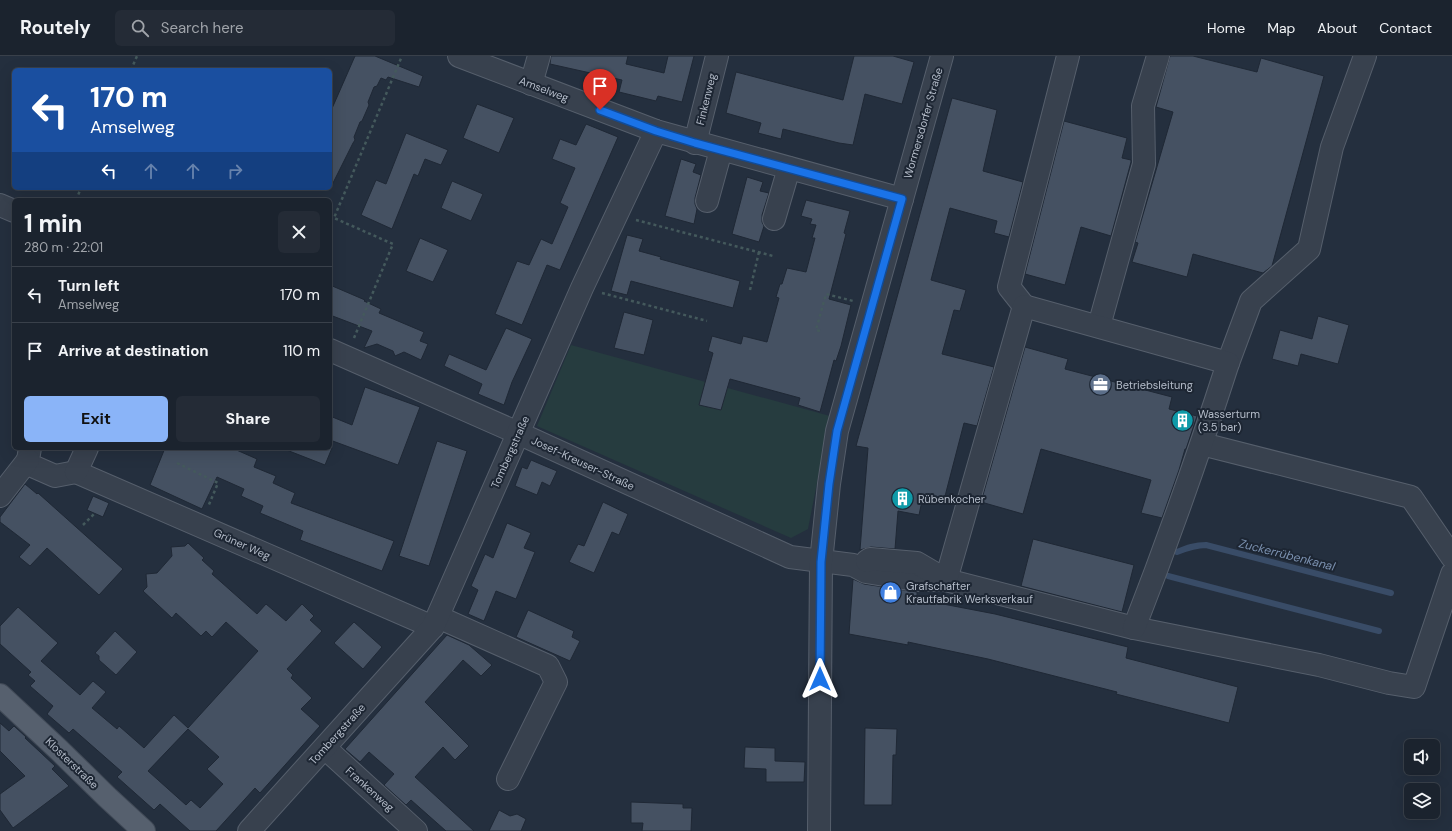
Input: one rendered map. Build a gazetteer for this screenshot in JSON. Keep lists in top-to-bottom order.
{
  "streets": {
    "main road": ["Klosterstraße"],
    "street": [
      "Amselweg",
      "Finkenweg",
      "Wormersdorfer Straße",
      "Tombergstraße",
      "Josef-Kreuser-Straße",
      "Grüner Weg",
      "Frankenweg"
    ]
  },
  "crossings": [
    ["Amselweg", "Finkenweg"],
    ["Amselweg", "Wormersdorfer Straße"],
    ["Amselweg", "Tombergstraße"],
    ["Wormersdorfer Straße", "Josef-Kreuser-Straße"],
    ["Tombergstraße", "Josef-Kreuser-Straße"],
    ["Tombergstraße", "Grüner Weg"],
    ["Tombergstraße", "Frankenweg"]
  ],
  "water": ["Zuckerrübenkanal"],
  "places": {
    "office": ["Betriebsleitung"],
    "building": ["Wasserturm (3.5 bar)", "Rübenkocher"],
    "shop": ["Grafschafter Krautfabrik Werksverkauf"]
  },
  "page": {
    "header": "Routely",
    "search": "Search here",
    "nav": [
      "Home",
      "Map",
      "About",
      "Contact"
    ],
    "turn": ["170 m", "Amselweg"],
    "heading": ["1 min", "280 m · 22:01"],
    "list": [
      {
        "name": "Turn left",
        "note": "Amselweg",
        "value": "170 m"
      },
      {
        "name": "Arrive at destination",
        "value": "110 m"
      }
    ],
    "buttons": ["Exit", "Share"]
  }
}
